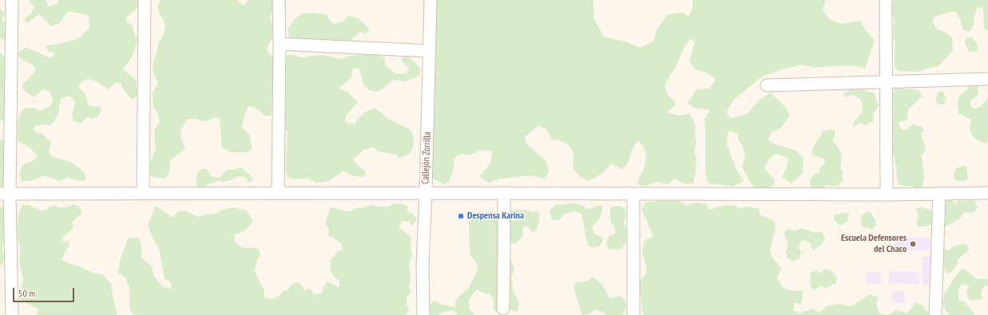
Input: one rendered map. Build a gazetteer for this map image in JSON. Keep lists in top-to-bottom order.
{
  "streets": {
    "street": ["Callejón Zorrilla"]
  },
  "places": ["Despensa Karina", "Escuela Defensores del Chaco"],
  "scale_bar": "50 m"
}
